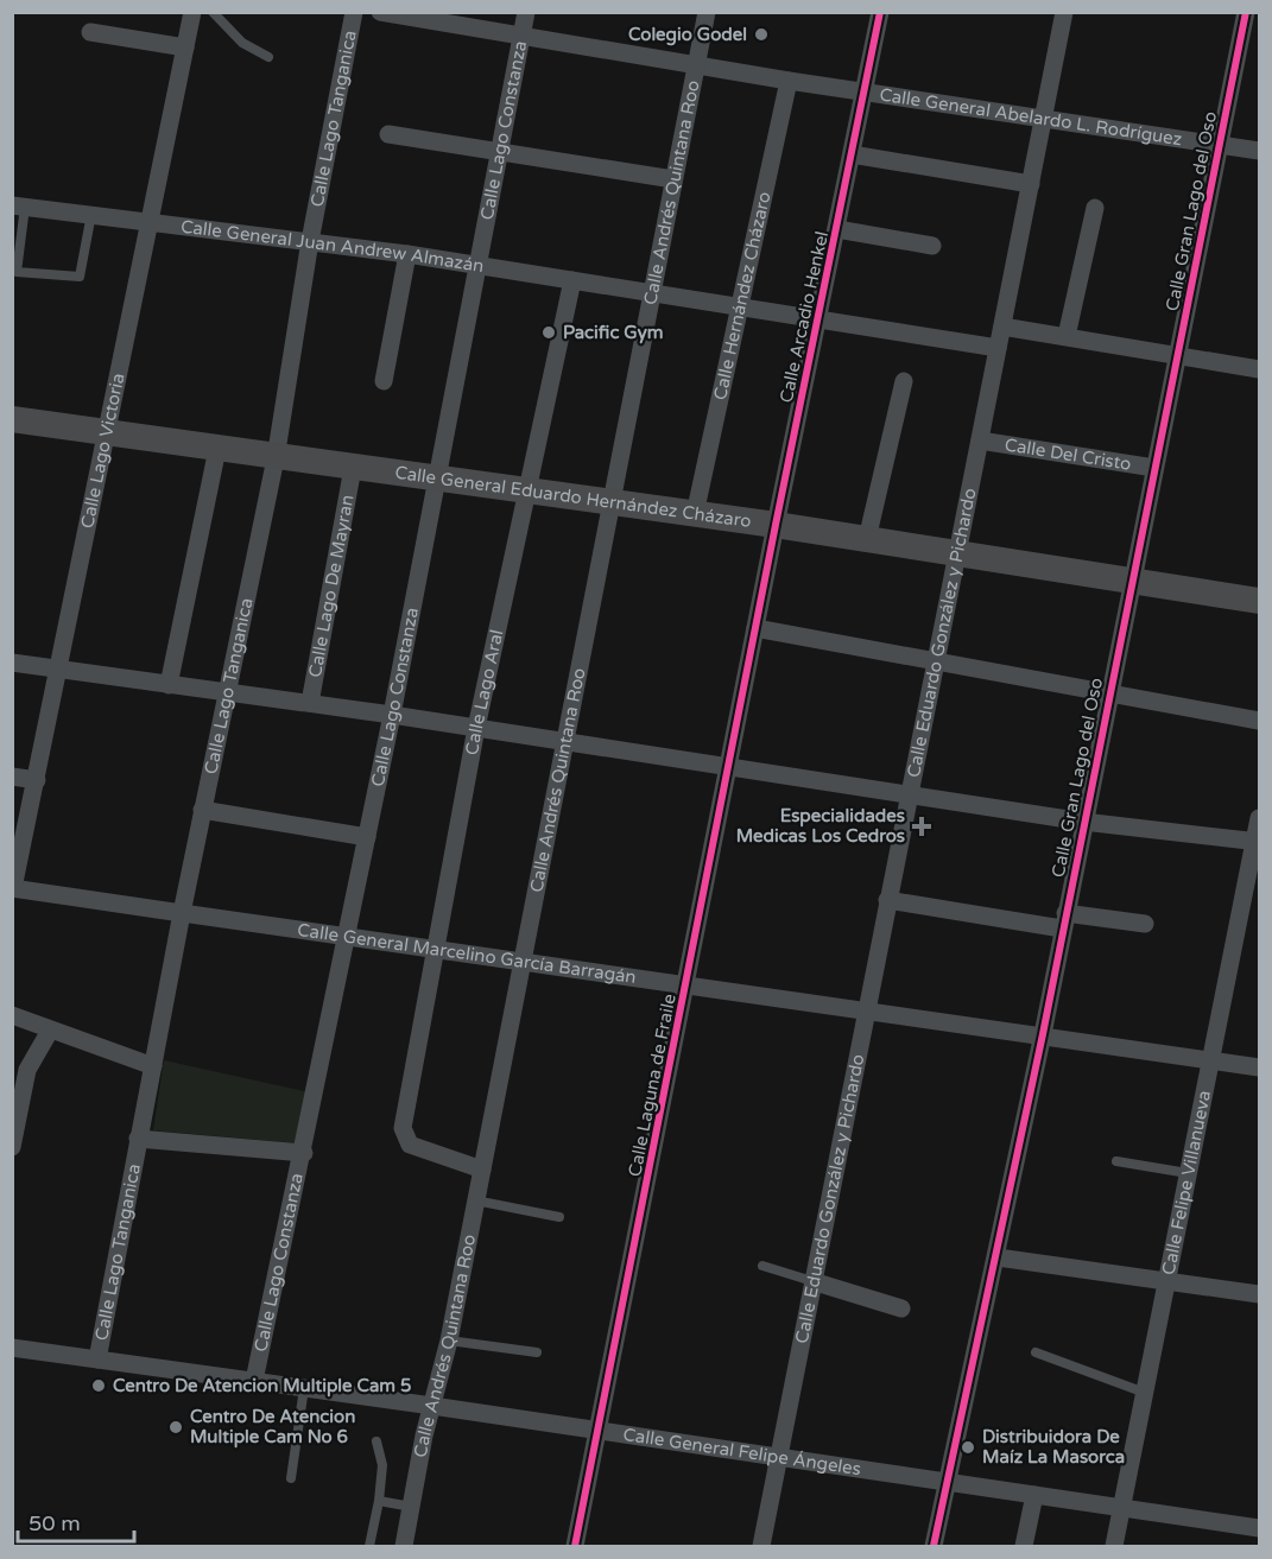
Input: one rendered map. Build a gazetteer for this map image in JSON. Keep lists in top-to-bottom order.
{
  "streets": {
    "main road": ["Calle General Eduardo Hernández Cházaro"],
    "street": [
      "Calle General Abelardo L. Rodríguez",
      "Calle Lago Tanganica",
      "Calle Lago Constanza",
      "Calle Andrés Quintana Roo",
      "Calle Gran Lago del Oso",
      "Calle General Juan Andrew Almazán",
      "Calle Hernández Cházaro",
      "Calle Arcadio Henkel",
      "Calle Lago Victoria",
      "Calle Del Cristo",
      "Calle Lago De Mayran",
      "Calle Eduardo González y Pichardo",
      "Calle Lago Aral",
      "Calle General Marcelino García Barragán",
      "Calle Laguna de Fraile",
      "Calle Felipe Villanueva",
      "Calle General Felipe Ángeles"
    ]
  },
  "crossings": [
    ["Calle General Abelardo L. Rodríguez", "Calle Lago Constanza"],
    ["Calle General Abelardo L. Rodríguez", "Calle Andrés Quintana Roo"],
    ["Calle General Abelardo L. Rodríguez", "Calle Gran Lago del Oso"],
    ["Calle General Abelardo L. Rodríguez", "Calle Hernández Cházaro"],
    ["Calle General Abelardo L. Rodríguez", "Calle Arcadio Henkel"],
    ["Calle General Abelardo L. Rodríguez", "Calle Eduardo González y Pichardo"],
    ["Calle Lago Tanganica", "Calle General Juan Andrew Almazán"],
    ["Calle Lago Tanganica", "Calle General Eduardo Hernández Cházaro"],
    ["Calle Lago Tanganica", "Calle General Marcelino García Barragán"],
    ["Calle Lago Tanganica", "Calle General Felipe Ángeles"],
    ["Calle Lago Constanza", "Calle General Juan Andrew Almazán"],
    ["Calle Lago Constanza", "Calle General Eduardo Hernández Cházaro"],
    ["Calle Lago Constanza", "Calle General Marcelino García Barragán"],
    ["Calle Lago Constanza", "Calle General Felipe Ángeles"],
    ["Calle Andrés Quintana Roo", "Calle General Juan Andrew Almazán"],
    ["Calle Andrés Quintana Roo", "Calle General Eduardo Hernández Cházaro"],
    ["Calle Andrés Quintana Roo", "Calle Lago Aral"],
    ["Calle Andrés Quintana Roo", "Calle General Marcelino García Barragán"],
    ["Calle Andrés Quintana Roo", "Calle General Felipe Ángeles"],
    ["Calle Gran Lago del Oso", "Calle Del Cristo"],
    ["Calle Gran Lago del Oso", "Calle General Eduardo Hernández Cházaro"],
    ["Calle Gran Lago del Oso", "Calle General Marcelino García Barragán"],
    ["Calle Gran Lago del Oso", "Calle General Felipe Ángeles"],
    ["Calle General Juan Andrew Almazán", "Calle Hernández Cházaro"],
    ["Calle General Juan Andrew Almazán", "Calle Arcadio Henkel"],
    ["Calle General Juan Andrew Almazán", "Calle Lago Victoria"],
    ["Calle General Juan Andrew Almazán", "Calle Eduardo González y Pichardo"],
    ["Calle General Juan Andrew Almazán", "Calle Lago Aral"],
    ["Calle Hernández Cházaro", "Calle General Eduardo Hernández Cházaro"],
    ["Calle Arcadio Henkel", "Calle General Eduardo Hernández Cházaro"],
    ["Calle Arcadio Henkel", "Calle Laguna de Fraile"],
    ["Calle Lago Victoria", "Calle General Eduardo Hernández Cházaro"],
    ["Calle Lago Victoria", "Calle General Marcelino García Barragán"],
    ["Calle Del Cristo", "Calle Eduardo González y Pichardo"],
    ["Calle General Eduardo Hernández Cházaro", "Calle Lago De Mayran"],
    ["Calle General Eduardo Hernández Cházaro", "Calle Eduardo González y Pichardo"],
    ["Calle General Eduardo Hernández Cházaro", "Calle Lago Aral"],
    ["Calle Eduardo González y Pichardo", "Calle General Marcelino García Barragán"],
    ["Calle Eduardo González y Pichardo", "Calle General Felipe Ángeles"],
    ["Calle Lago Aral", "Calle General Marcelino García Barragán"],
    ["Calle General Marcelino García Barragán", "Calle Laguna de Fraile"],
    ["Calle General Marcelino García Barragán", "Calle Felipe Villanueva"],
    ["Calle Laguna de Fraile", "Calle General Felipe Ángeles"],
    ["Calle Felipe Villanueva", "Calle General Felipe Ángeles"]
  ],
  "places": {
    "other": [
      "Colegio Godel",
      "Pacific Gym",
      "Centro De Atencion Multiple Cam 5",
      "Centro De Atencion Multiple Cam No 6",
      "Distribuidora De Maíz La Masorca"
    ],
    "health": ["Especialidades Medicas Los Cedros"]
  },
  "scale_bar": "50 m"
}
